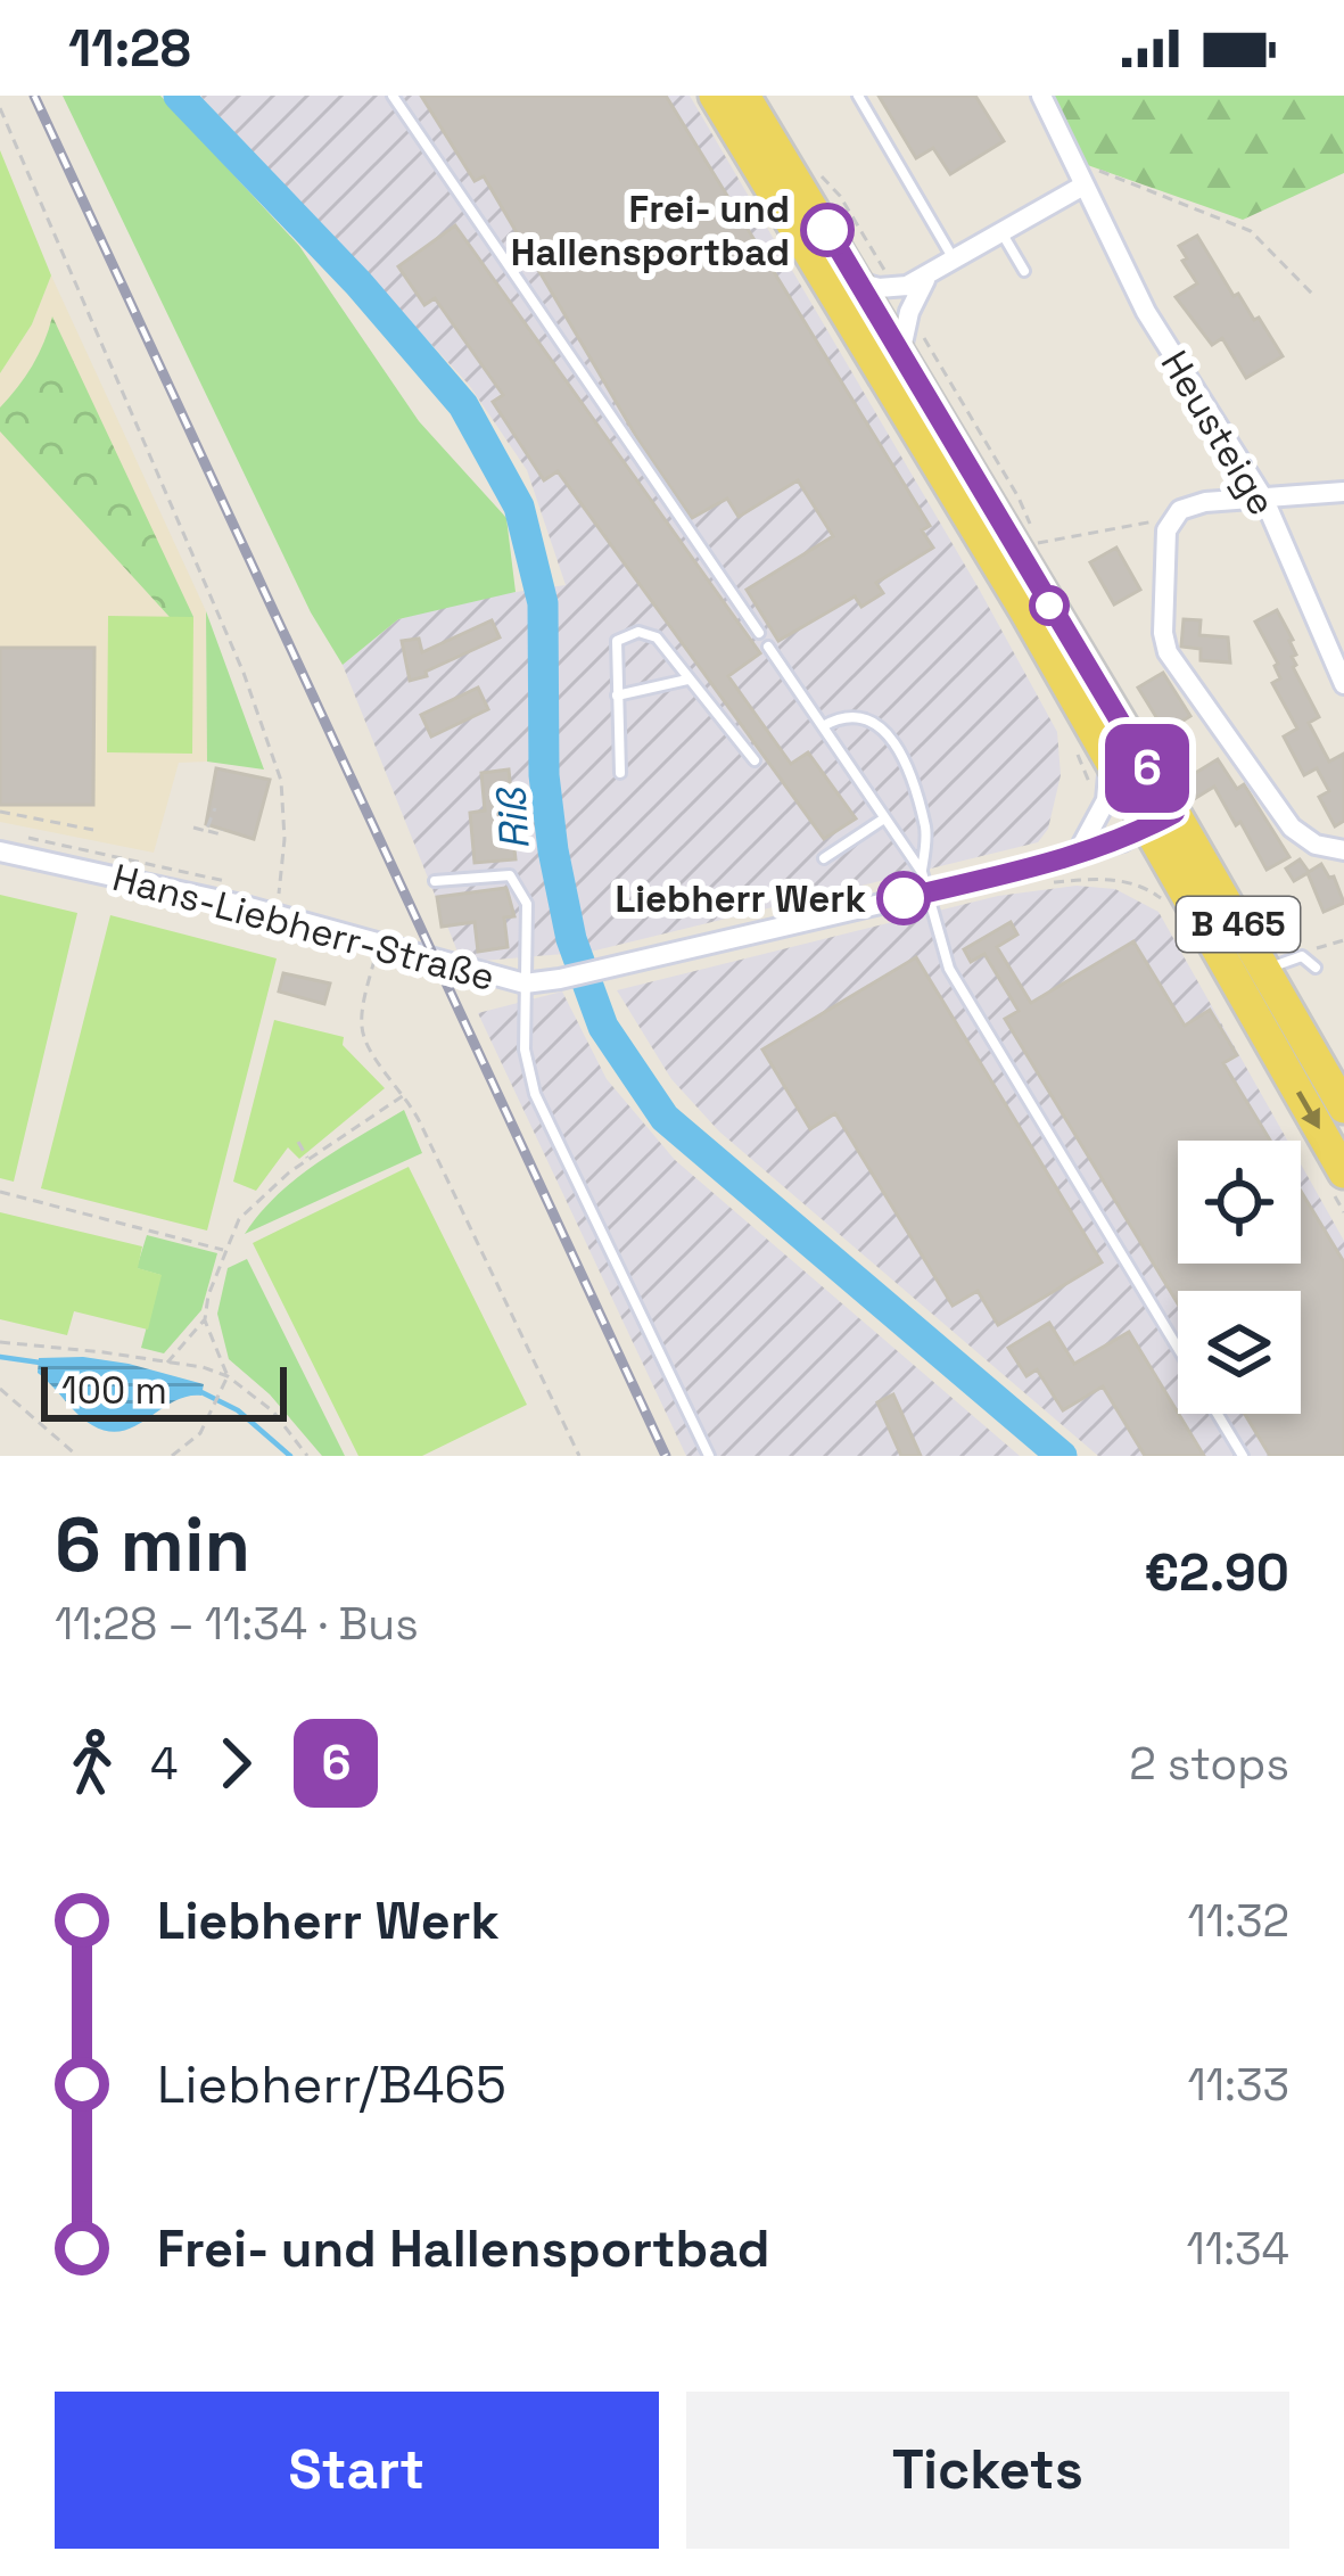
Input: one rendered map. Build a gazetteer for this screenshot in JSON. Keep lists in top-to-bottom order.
{
  "streets": {
    "main road": ["B 465"],
    "street": ["Heusteige", "Hans-Liebherr-Straße"]
  },
  "crossings": [
    ["B 465", "Hans-Liebherr-Straße"]
  ],
  "water": ["Riß"],
  "places": ["Frei- und Hallensportbad", "Liebherr Werk"],
  "lines": ["bus line 6"],
  "scale_bar": "100 m",
  "page": {
    "status": "11:28",
    "on_map": "6",
    "scale": "100 m",
    "heading": ["6 min", "11:28 – 11:34 · Bus", "€2.90"],
    "legs": ["4", "6", "2 stops"],
    "list": [
      {
        "name": "Liebherr Werk",
        "value": "11:32"
      },
      {
        "name": "Liebherr/B465",
        "value": "11:33"
      },
      {
        "name": "Frei- und Hallensportbad",
        "value": "11:34"
      }
    ],
    "buttons": ["Start", "Tickets"]
  }
}
